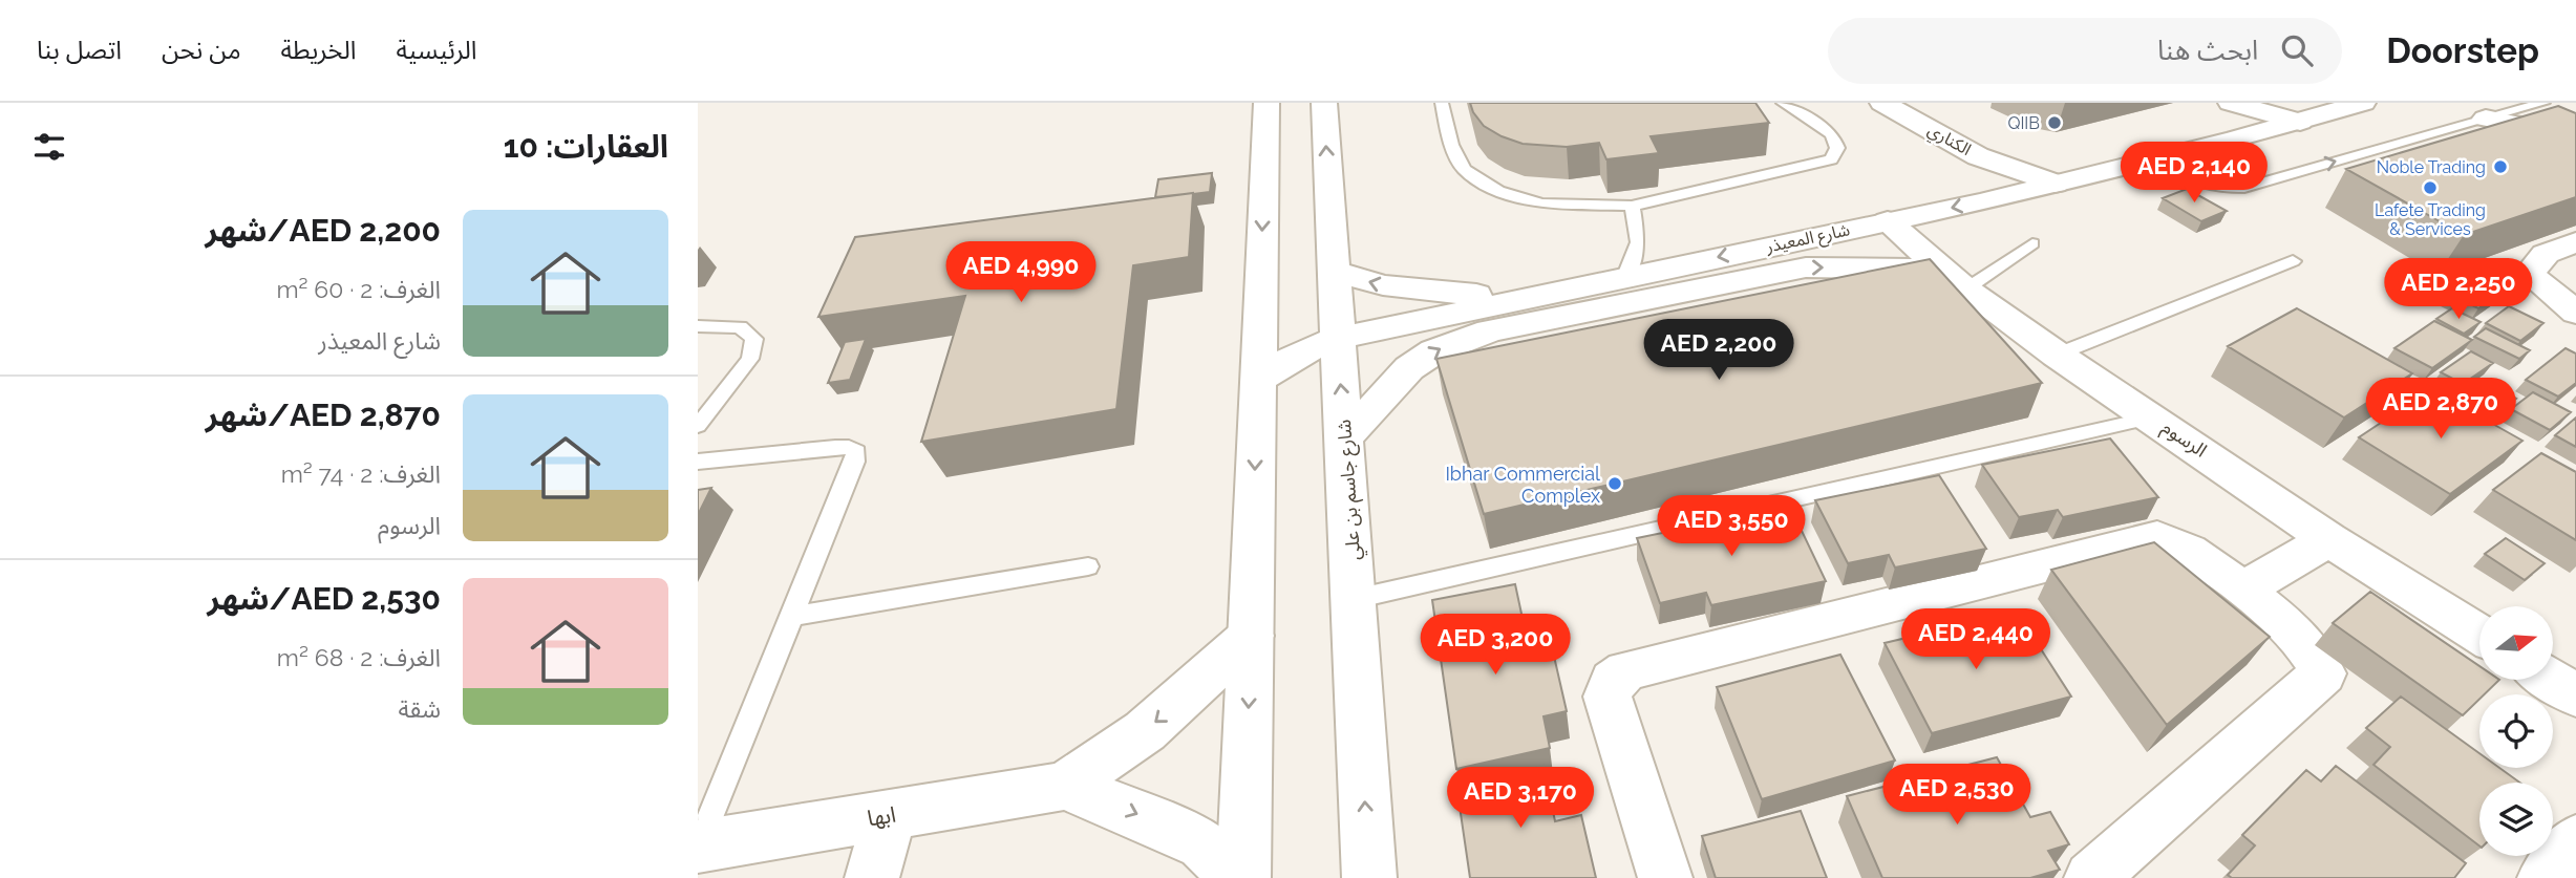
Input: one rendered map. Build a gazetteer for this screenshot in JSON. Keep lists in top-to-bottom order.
{
  "streets": {
    "street": [
      "الكناري",
      "شارع المعيذر",
      "الرسوم",
      "شارع جاسم بن علي",
      "ابها"
    ]
  },
  "crossings": [
    ["الكناري", "شارع المعيذر"],
    ["شارع المعيذر", "الرسوم"],
    ["شارع المعيذر", "شارع جاسم بن علي"]
  ],
  "one_way": ["ابها"],
  "places": [
    "QIIB",
    "Noble Trading",
    "Lafete Trading & Services",
    "Ibhar Commercial Complex"
  ],
  "north": "right",
  "page": {
    "header": "Doorstep",
    "search": "ابحث هنا",
    "nav": [
      "الرئيسية",
      "الخريطة",
      "من نحن",
      "اتصل بنا"
    ],
    "heading": "العقارات: 10",
    "price": [
      "AED 2,140",
      "AED 4,990",
      "AED 2,250",
      "AED 2,200",
      "AED 2,870",
      "AED 3,550",
      "AED 2,440",
      "AED 3,200",
      "AED 2,530",
      "AED 3,170"
    ],
    "list": [
      {
        "name": "AED 2,200/شهر",
        "note": "الغرف: 2 · 60 m² · شارع المعيذر"
      },
      {
        "name": "AED 2,870/شهر",
        "note": "الغرف: 2 · 74 m² · الرسوم"
      },
      {
        "name": "AED 2,530/شهر",
        "note": "الغرف: 2 · 68 m² · شقة"
      }
    ]
  }
}
